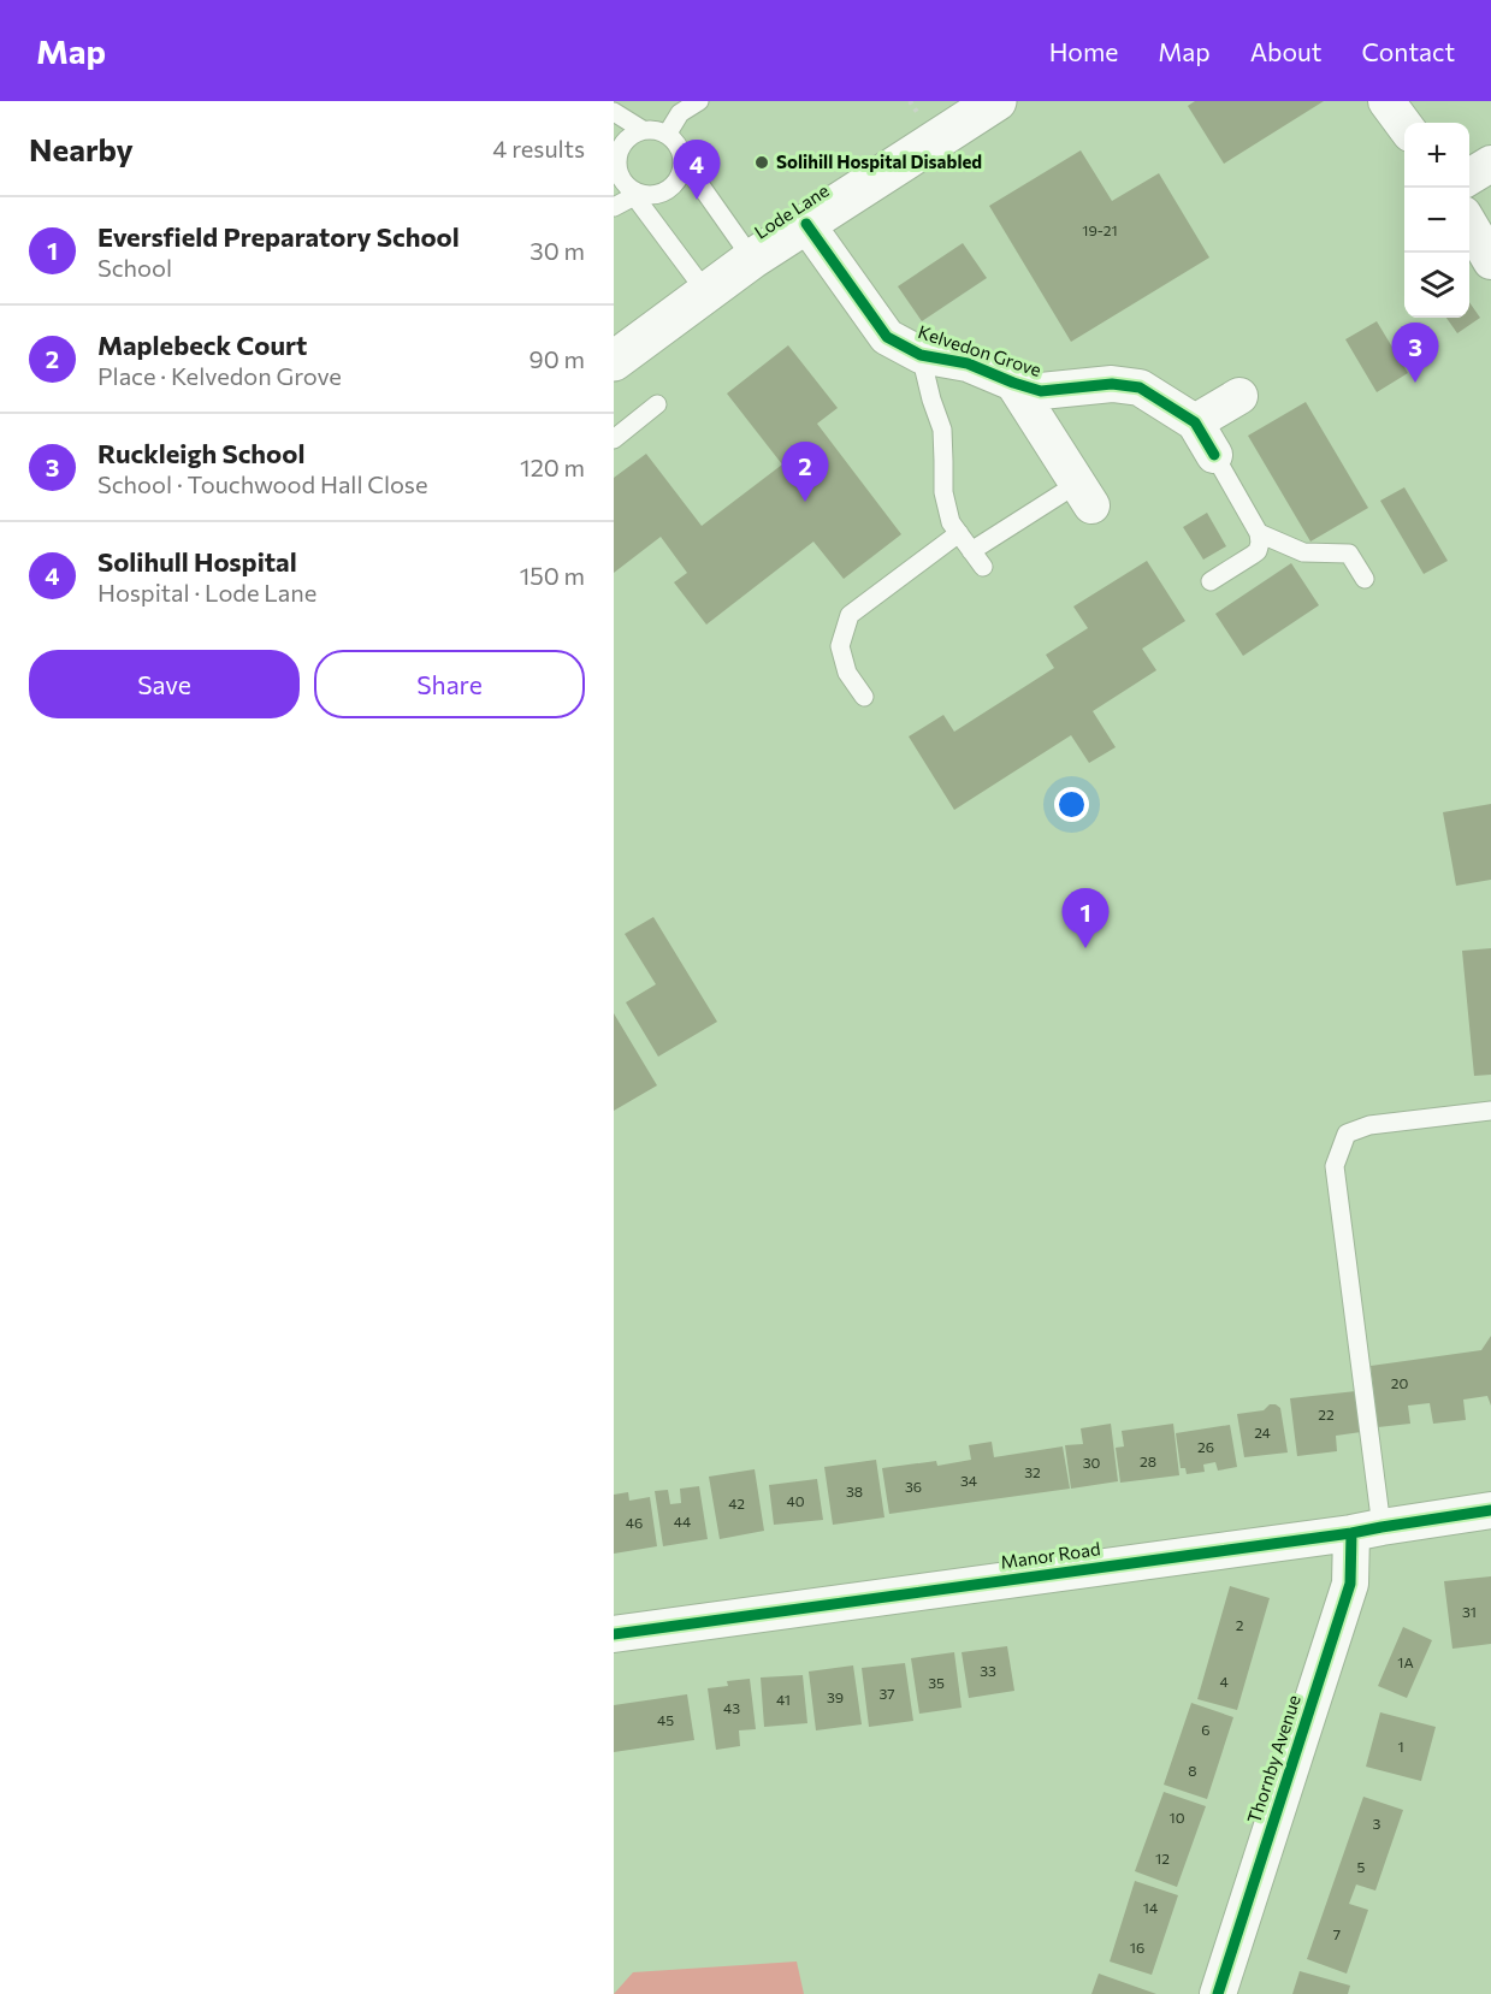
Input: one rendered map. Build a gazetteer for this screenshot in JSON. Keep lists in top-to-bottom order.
{
  "streets": {
    "main road": ["Lode Lane"],
    "street": ["Kelvedon Grove", "Manor Road", "Thornby Avenue"]
  },
  "crossings": [
    ["Lode Lane", "Kelvedon Grove"],
    ["Manor Road", "Thornby Avenue"]
  ],
  "places": ["Solihill Hospital Disabled"],
  "house_numbers": [
    "19-21",
    "20",
    "22",
    "24",
    "26",
    "28",
    "30",
    "32",
    "34",
    "36",
    "38",
    "40",
    "42",
    "44",
    "46",
    "31",
    "2",
    "1A",
    "33",
    "4",
    "35",
    "37",
    "39",
    "41",
    "43",
    "45",
    "6",
    "1",
    "8",
    "10",
    "3",
    "12",
    "5",
    "14",
    "7",
    "16"
  ],
  "page": {
    "header": "Map",
    "nav": [
      "Home",
      "Map",
      "About",
      "Contact"
    ],
    "heading": ["Nearby", "4 results"],
    "map_buttons": ["+", "−"],
    "pins": [
      "4",
      "3",
      "2",
      "1"
    ],
    "list": [
      {
        "mark": "1",
        "name": "Eversfield Preparatory School",
        "note": "School",
        "value": "30 m"
      },
      {
        "mark": "2",
        "name": "Maplebeck Court",
        "note": "Place · Kelvedon Grove",
        "value": "90 m"
      },
      {
        "mark": "3",
        "name": "Ruckleigh School",
        "note": "School · Touchwood Hall Close",
        "value": "120 m"
      },
      {
        "mark": "4",
        "name": "Solihull Hospital",
        "note": "Hospital · Lode Lane",
        "value": "150 m"
      }
    ],
    "buttons": ["Save", "Share"]
  }
}
